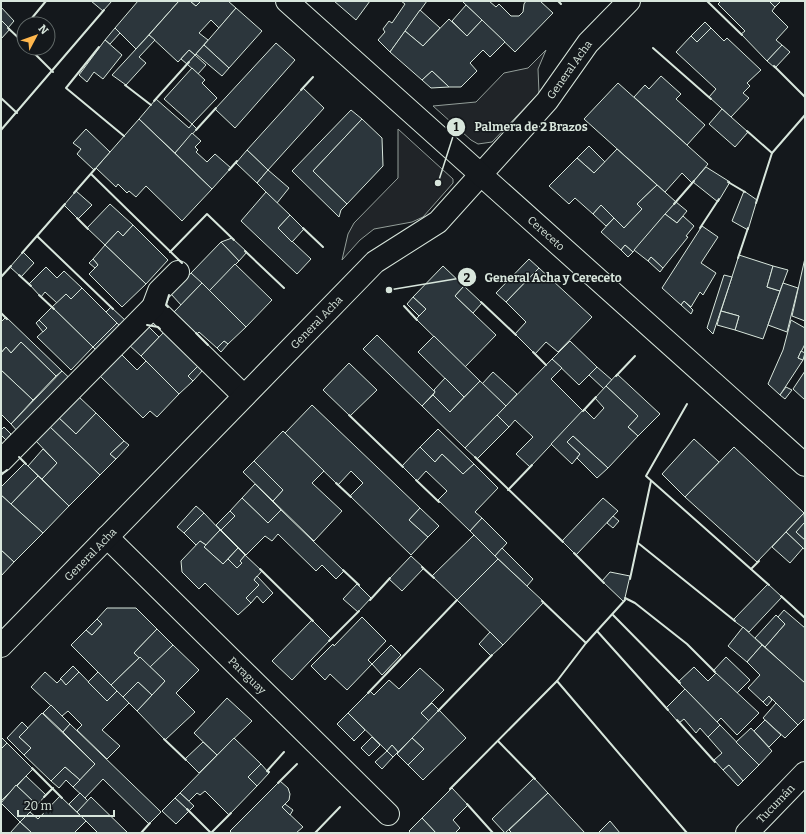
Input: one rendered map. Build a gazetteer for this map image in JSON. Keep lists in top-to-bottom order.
{
  "streets": {
    "street": [
      "General Acha",
      "Cereceto",
      "Paraguay",
      "Tucumán"
    ]
  },
  "crossings": [
    ["General Acha", "Cereceto"],
    ["General Acha", "Paraguay"]
  ],
  "places": ["Palmera de 2 Brazos", "General Acha y Cereceto"],
  "scale_bar": "20 m",
  "north": "top right"
}
